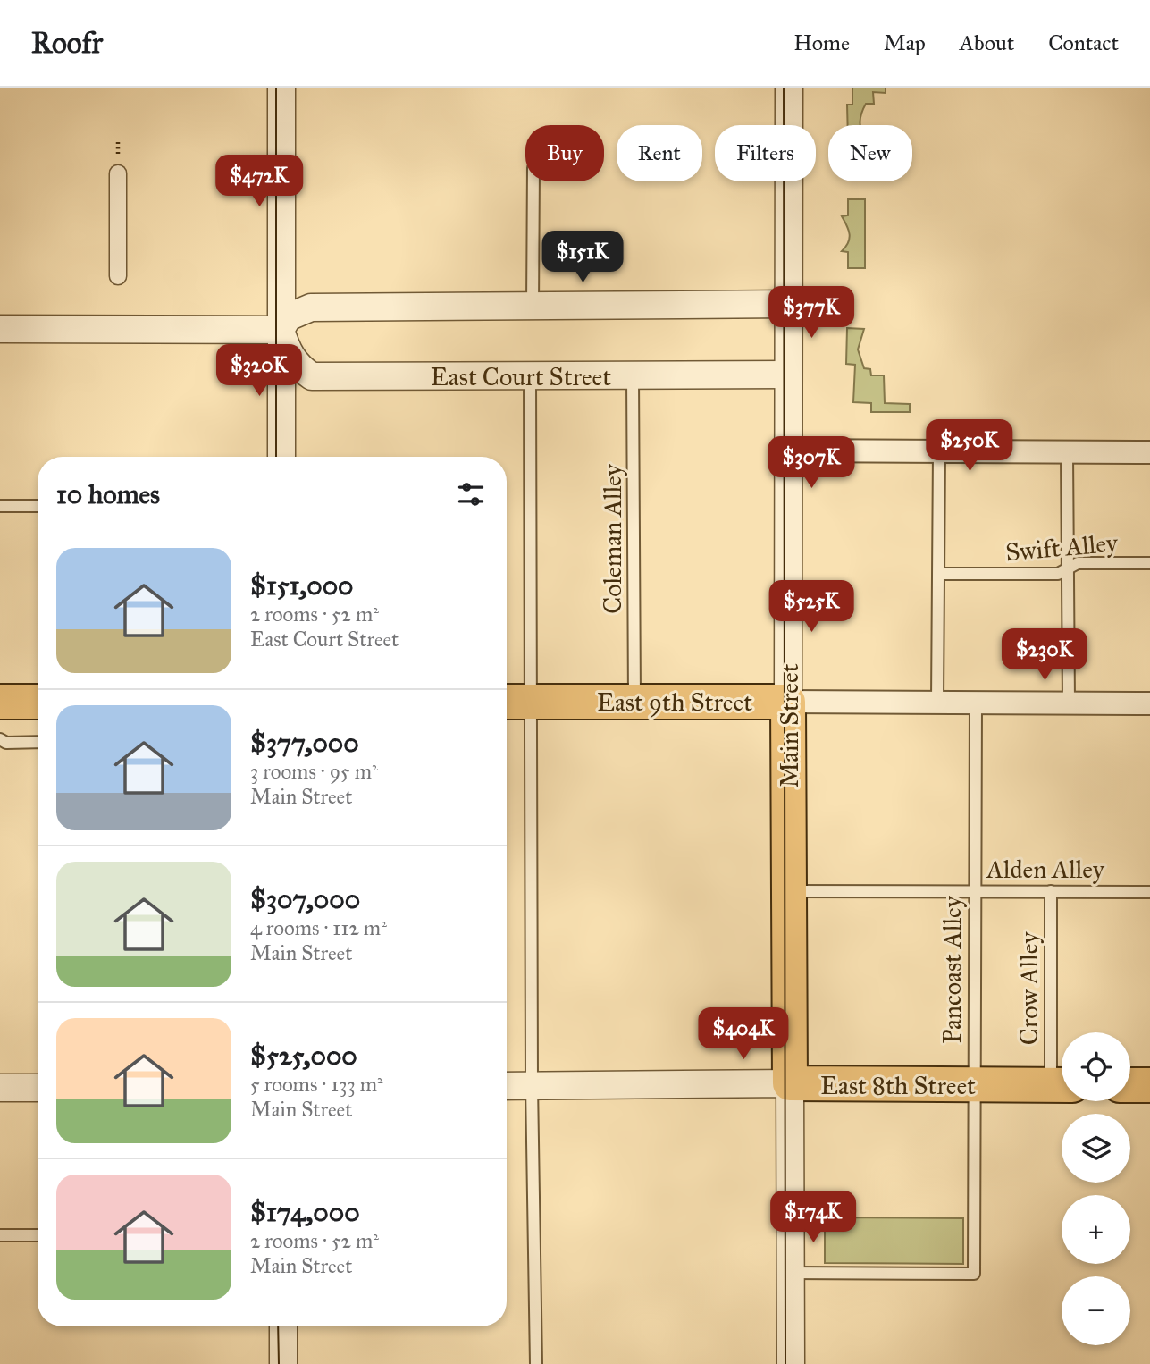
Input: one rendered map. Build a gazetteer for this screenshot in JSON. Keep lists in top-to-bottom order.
{
  "streets": {
    "main road": ["East 9th Street", "Main Street", "East 8th Street"],
    "street": ["East Court Street"],
    "lane": [
      "Coleman Alley",
      "Swift Alley",
      "Alden Alley",
      "Pancoast Alley",
      "Crow Alley"
    ]
  },
  "crossings": [
    ["East Court Street", "Coleman Alley"],
    ["East Court Street", "Main Street"],
    ["Coleman Alley", "East 9th Street"],
    ["East 9th Street", "Main Street"],
    ["East 9th Street", "Pancoast Alley"],
    ["Main Street", "Alden Alley"],
    ["Main Street", "Pancoast Alley"],
    ["Main Street", "East 8th Street"],
    ["Alden Alley", "Pancoast Alley"],
    ["Alden Alley", "Crow Alley"],
    ["Pancoast Alley", "East 8th Street"],
    ["Crow Alley", "East 8th Street"]
  ],
  "page": {
    "header": "Roofr",
    "nav": [
      "Home",
      "Map",
      "About",
      "Contact"
    ],
    "chip": [
      "Buy",
      "Rent",
      "Filters",
      "New"
    ],
    "price": [
      "$472K",
      "$151K",
      "$377K",
      "$320K",
      "$250K",
      "$307K",
      "$525K",
      "$230K",
      "$404K",
      "$174K"
    ],
    "heading": "10 homes",
    "list": [
      {
        "name": "$151,000",
        "note": "2 rooms · 52 m² · East Court Street"
      },
      {
        "name": "$377,000",
        "note": "3 rooms · 95 m² · Main Street"
      },
      {
        "name": "$307,000",
        "note": "4 rooms · 112 m² · Main Street"
      },
      {
        "name": "$525,000",
        "note": "5 rooms · 133 m² · Main Street"
      },
      {
        "name": "$174,000",
        "note": "2 rooms · 52 m² · Main Street"
      }
    ],
    "map_buttons": ["+", "−"]
  }
}
